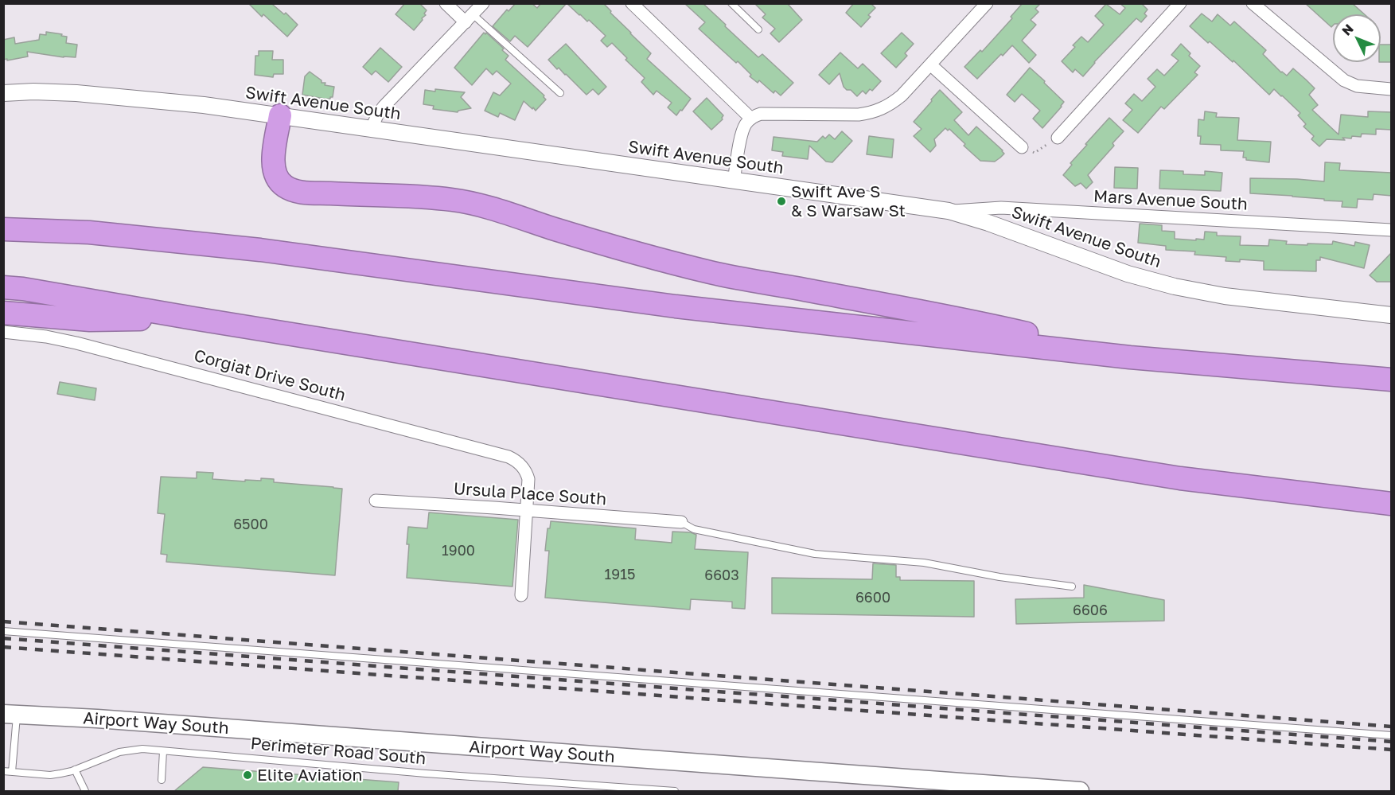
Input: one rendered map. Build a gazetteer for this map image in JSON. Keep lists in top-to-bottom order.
{
  "streets": {
    "main road": ["Airport Way South"],
    "street": [
      "Swift Avenue South",
      "Mars Avenue South",
      "Corgiat Drive South",
      "Ursula Place South"
    ],
    "lane": ["Perimeter Road South"]
  },
  "crossings": [
    ["Swift Avenue South", "Mars Avenue South"],
    ["Corgiat Drive South", "Ursula Place South"]
  ],
  "places": ["Swift Ave S & S Warsaw St", "Elite Aviation"],
  "house_numbers": [
    "6500",
    "1900",
    "1915",
    "6603",
    "6600",
    "6606"
  ],
  "north": "top left"
}
